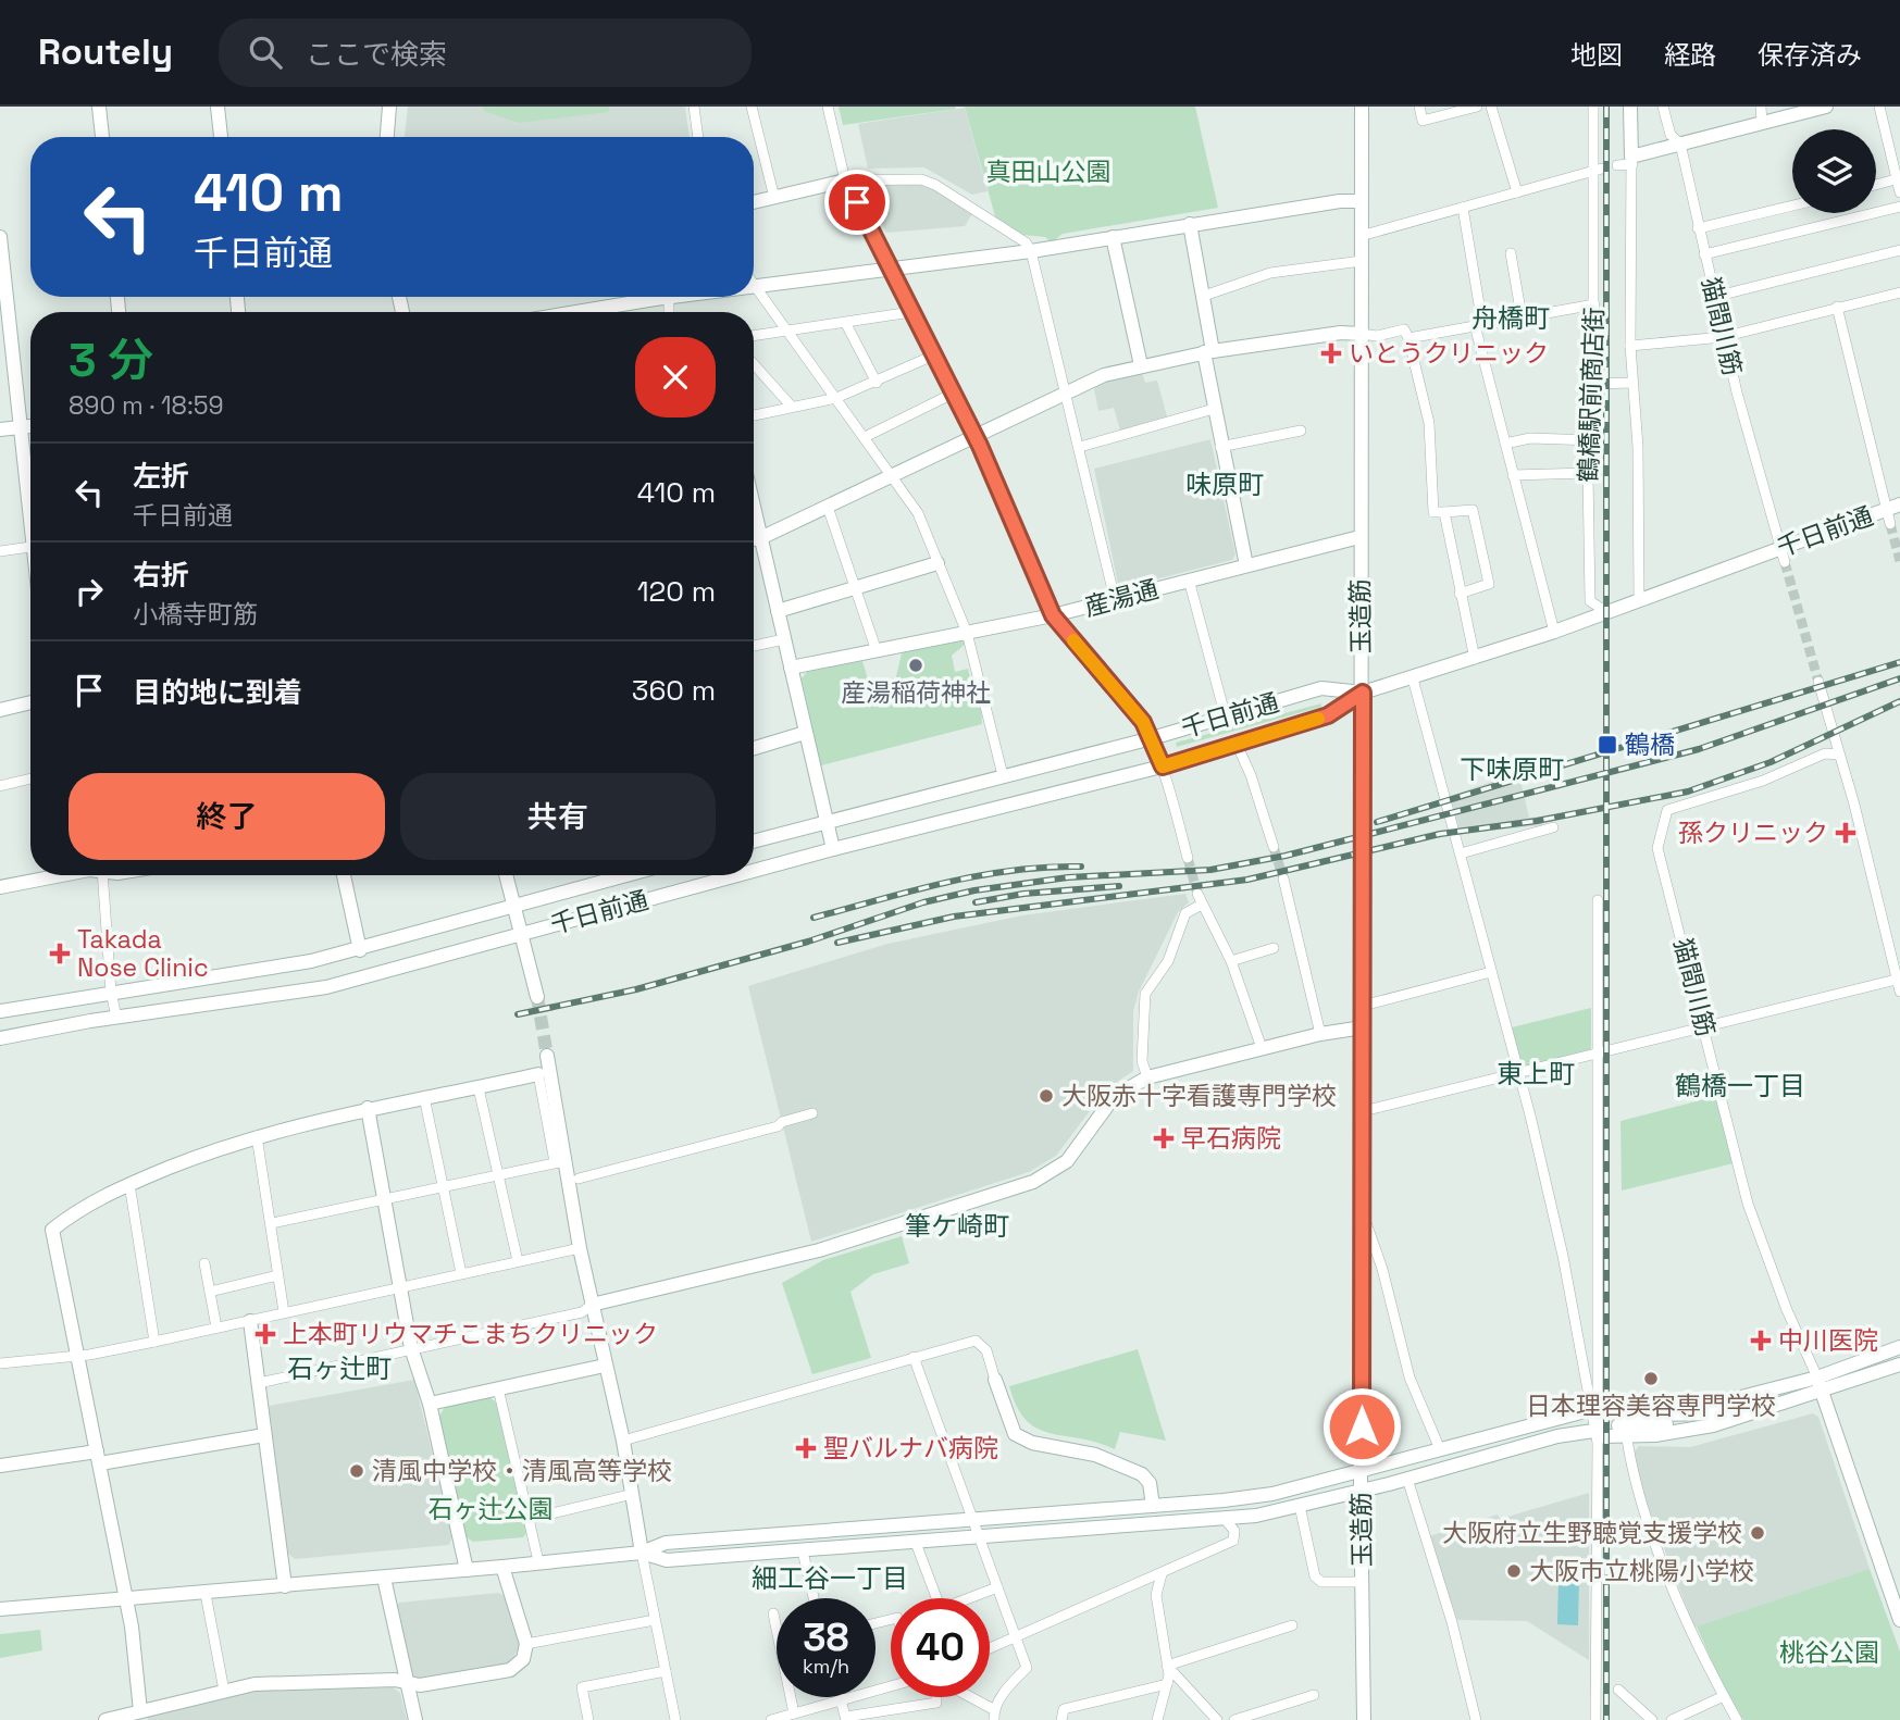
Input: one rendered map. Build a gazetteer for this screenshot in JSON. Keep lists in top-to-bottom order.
{
  "streets": {
    "street": [
      "猫間川筋",
      "鶴橋駅前商店街",
      "千日前通",
      "産湯通",
      "玉造筋"
    ]
  },
  "crossings": [
    ["猫間川筋", "千日前通"],
    ["鶴橋駅前商店街", "千日前通"],
    ["千日前通", "玉造筋"],
    ["産湯通", "玉造筋"]
  ],
  "districts": [
    "舟橋町",
    "味原町",
    "下味原町",
    "東上町",
    "鶴橋一丁目",
    "筆ケ崎町",
    "石ヶ辻町",
    "細工谷一丁目"
  ],
  "parks": ["真田山公園", "石ヶ辻公園", "桃谷公園"],
  "places": {
    "health": [
      "いとうクリニック",
      "孫クリニック",
      "Takada Nose Clinic",
      "早石病院",
      "上本町リウマチこまちクリニック",
      "中川医院",
      "聖バルナバ病院"
    ],
    "other": [
      "産湯稲荷神社",
      "大阪赤十字看護専門学校",
      "日本理容美容専門学校",
      "清風中学校・清風高等学校",
      "大阪府立生野聴覚支援学校",
      "大阪市立桃陽小学校"
    ],
    "transit": ["鶴橋"]
  },
  "page": {
    "header": "Routely",
    "search": "ここで検索",
    "nav": ["地図", "経路", "保存済み"],
    "turn": ["410 m", "千日前通"],
    "heading": ["3 分", "890 m · 18:59"],
    "list": [
      {
        "name": "左折",
        "note": "千日前通",
        "value": "410 m"
      },
      {
        "name": "右折",
        "note": "小橋寺町筋",
        "value": "120 m"
      },
      {
        "name": "目的地に到着",
        "value": "360 m"
      }
    ],
    "buttons": ["終了", "共有"],
    "speed": "38 km/h",
    "limit": "40"
  }
}
